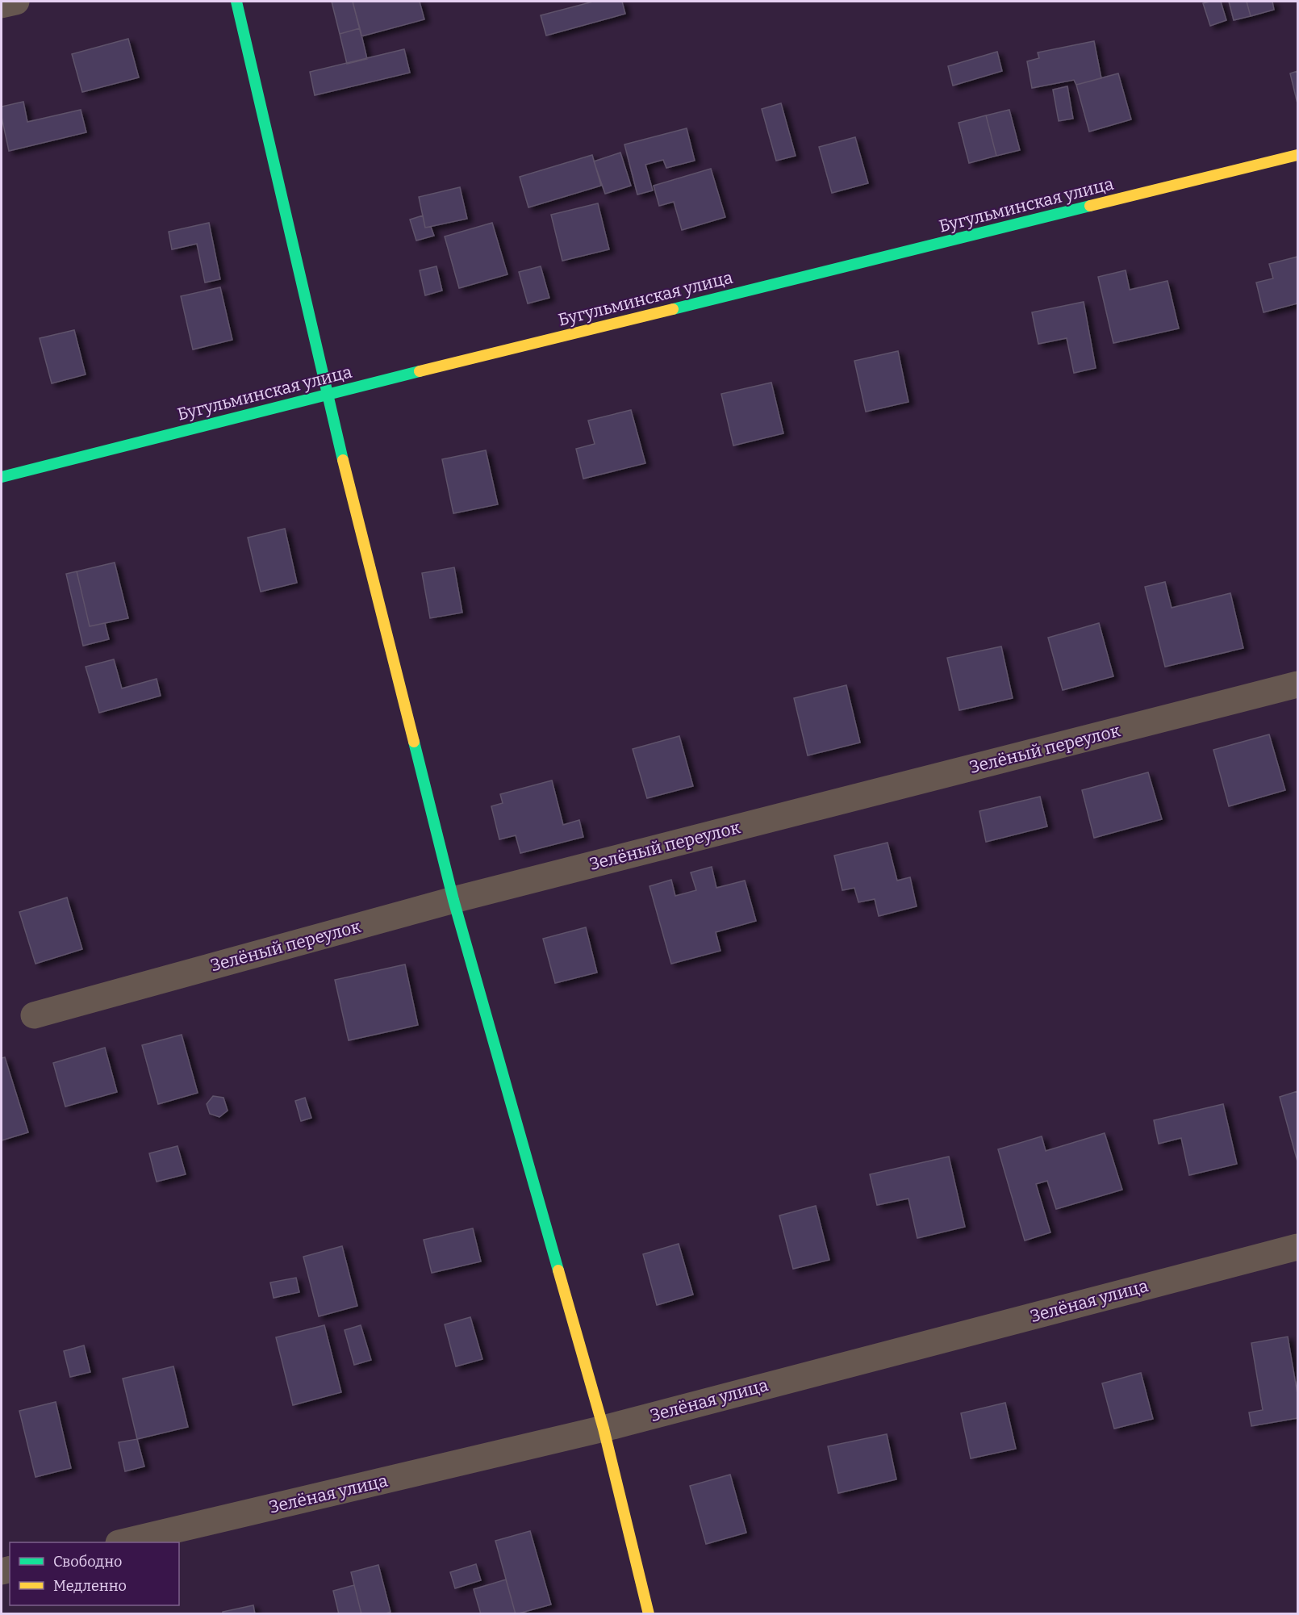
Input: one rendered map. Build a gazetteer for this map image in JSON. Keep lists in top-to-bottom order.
{
  "streets": {
    "street": ["Бугульминская улица", "Зелёный переулок", "Зелёная улица"]
  },
  "legend": ["Свободно", "Медленно"]
}
